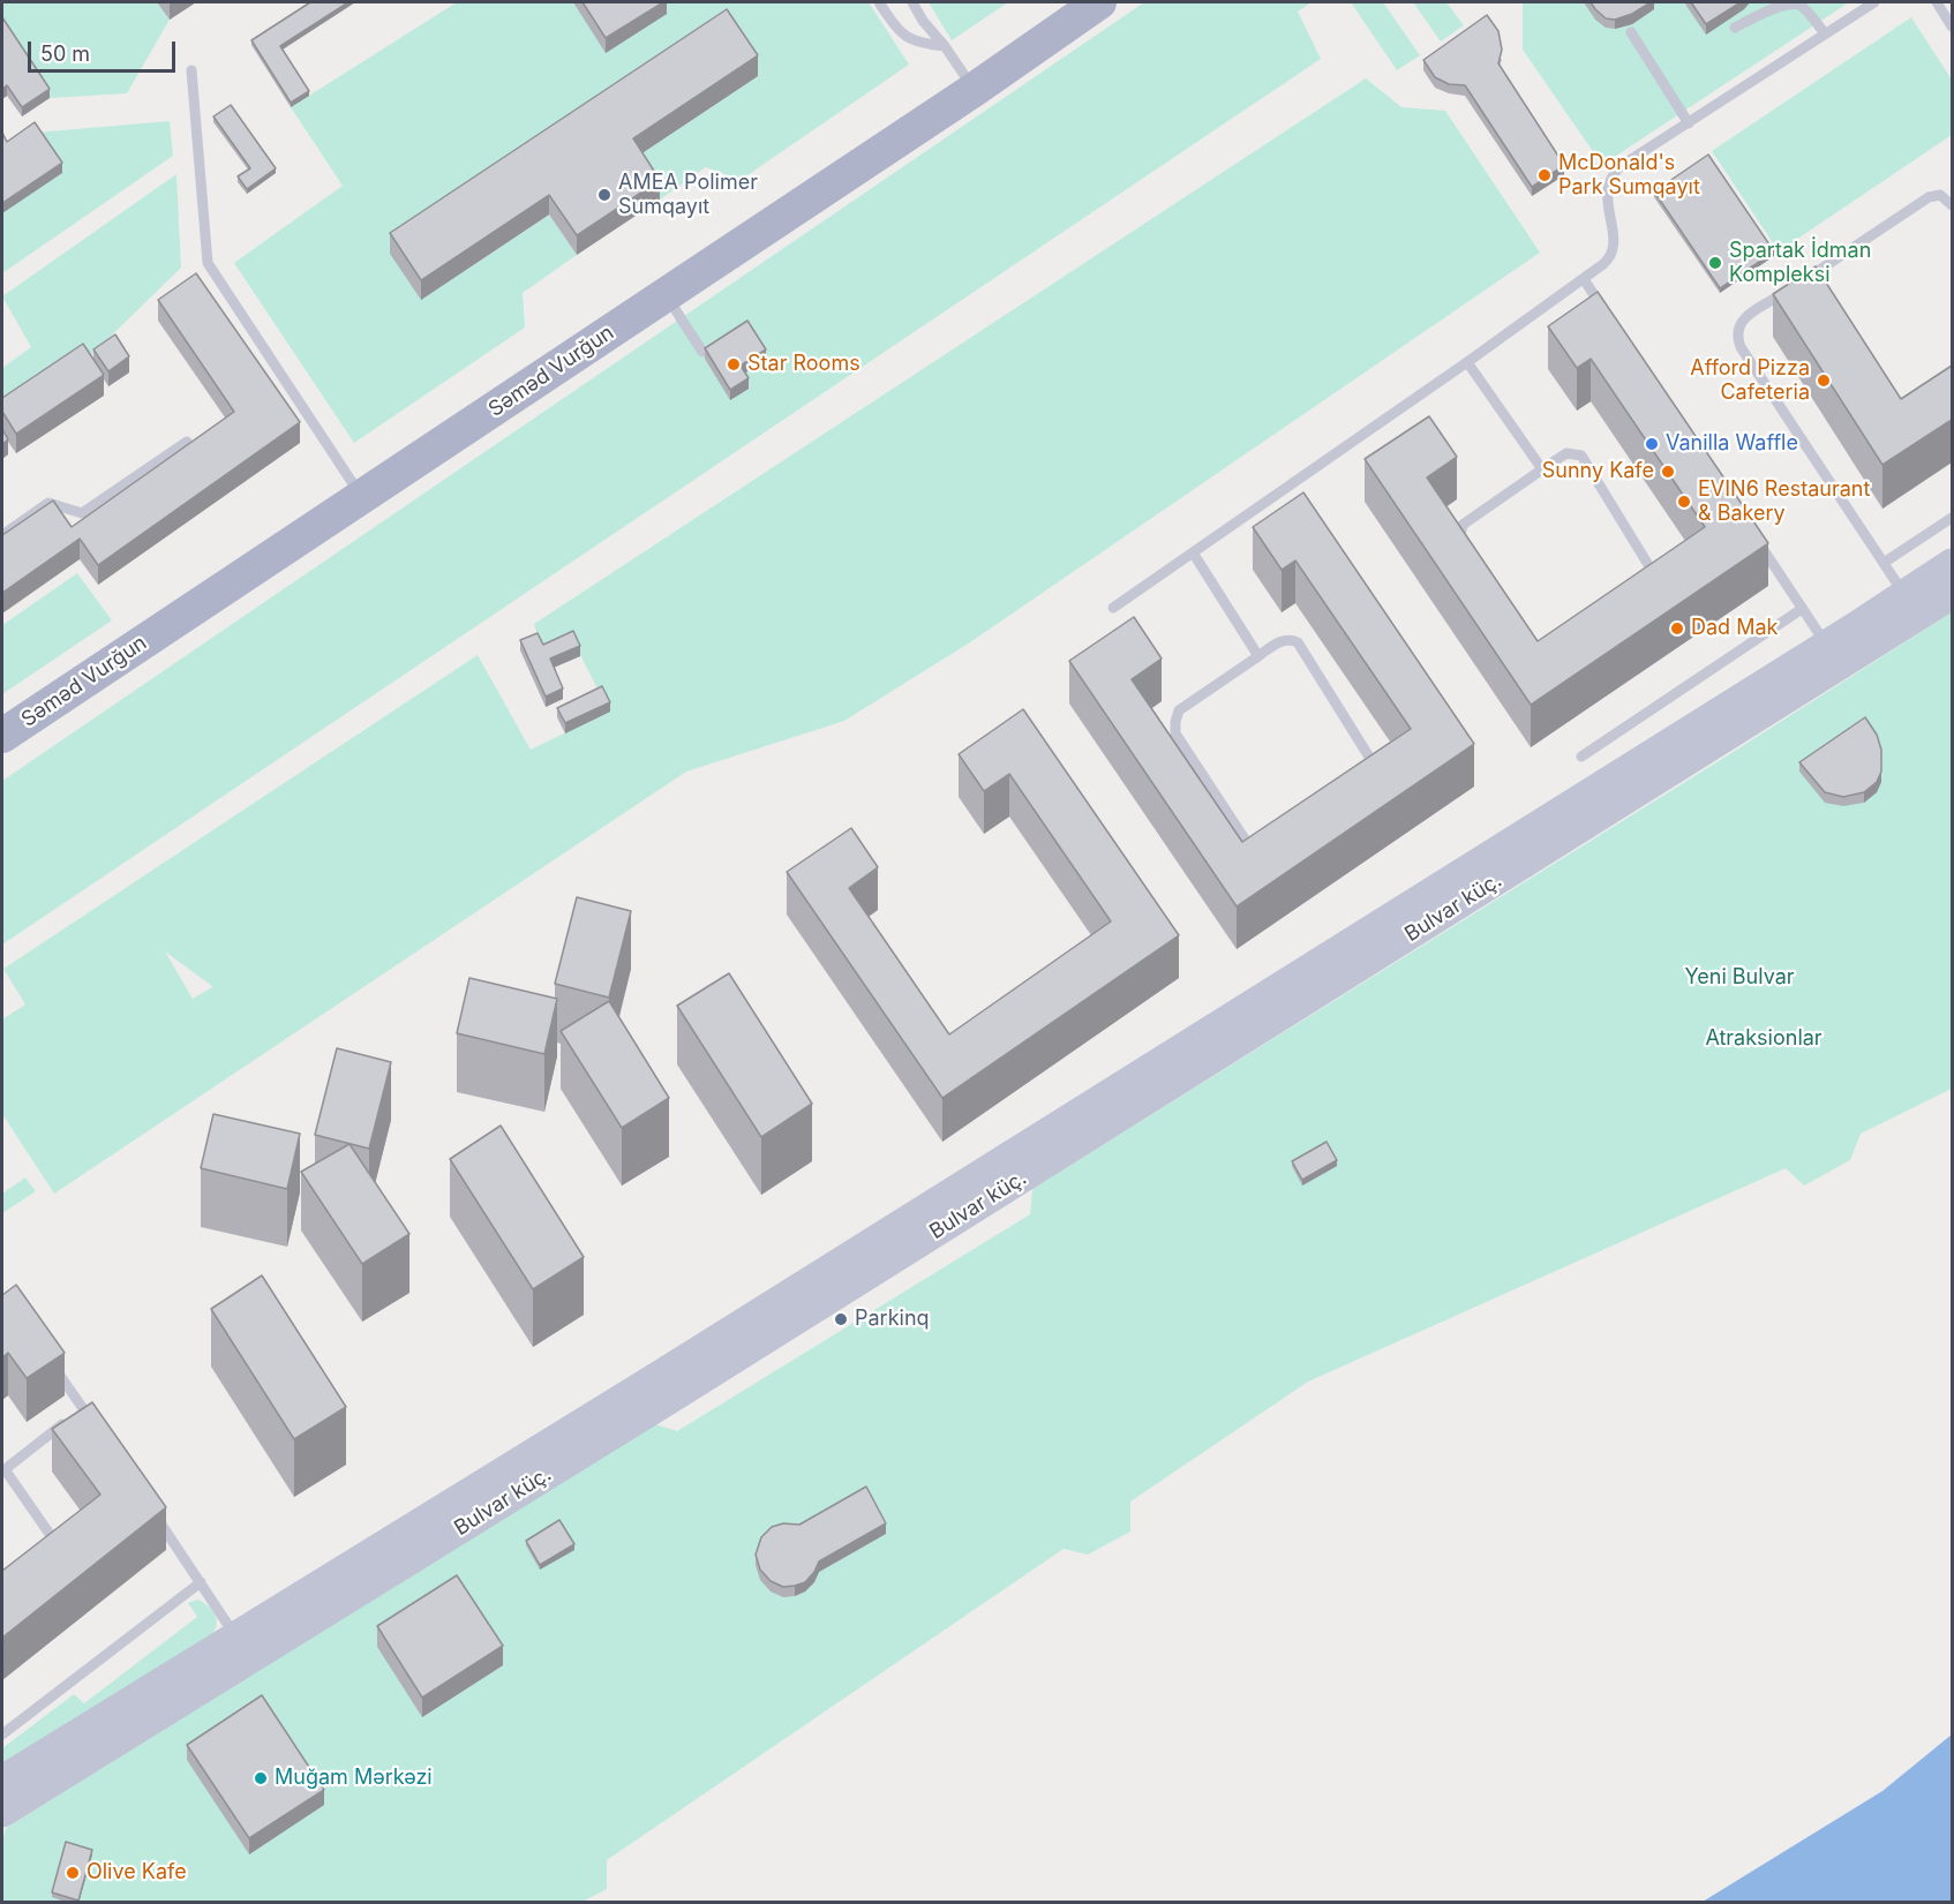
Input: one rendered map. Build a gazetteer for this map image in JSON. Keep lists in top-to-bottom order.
{
  "streets": {
    "main road": ["Səməd Vurğun"],
    "street": ["Bulvar küç."]
  },
  "parks": ["Yeni Bulvar", "Atraksionlar"],
  "places": [
    "McDonald's Park Sumqayıt",
    "AMEA Polimer Sumqayıt",
    "Spartak İdman Kompleksi",
    "Star Rooms",
    "Afford Pizza Cafeteria",
    "Vanilla Waffle",
    "Sunny Kafe",
    "EVIN6 Restaurant & Bakery",
    "Dad Mak",
    "Parkinq",
    "Muğam Mərkəzi",
    "Olive Kafe"
  ],
  "scale_bar": "50 m"
}
